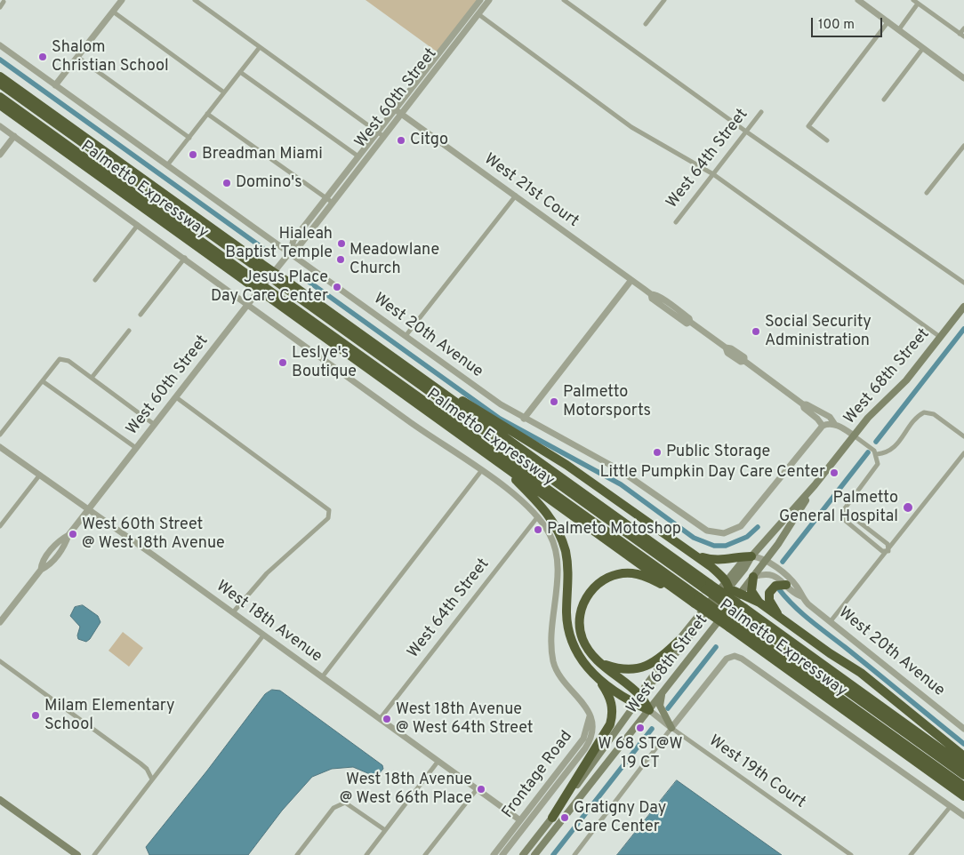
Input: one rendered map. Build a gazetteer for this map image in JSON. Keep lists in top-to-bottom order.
{
  "streets": {
    "highway": ["Palmetto Expressway"],
    "main road": ["West 68th Street"],
    "street": [
      "West 60th Street",
      "West 64th Street",
      "West 21st Court",
      "West 20th Avenue",
      "West 18th Avenue",
      "West 19th Court",
      "Frontage Road"
    ]
  },
  "crossings": [
    ["West 60th Street", "West 21st Court"],
    ["West 60th Street", "West 20th Avenue"],
    ["West 60th Street", "West 18th Avenue"],
    ["West 64th Street", "West 18th Avenue"],
    ["West 21st Court", "West 20th Avenue"],
    ["West 21st Court", "West 68th Street"],
    ["West 20th Avenue", "West 68th Street"],
    ["West 68th Street", "West 19th Court"],
    ["West 18th Avenue", "Frontage Road"]
  ],
  "places": [
    "Shalom Christian School",
    "Citgo",
    "Breadman Miami",
    "Domino's",
    "Hialeah Baptist Temple",
    "Meadowlane Church",
    "Jesus Place Day Care Center",
    "Social Security Administration",
    "Leslye's Boutique",
    "Palmetto Motorsports",
    "Public Storage",
    "Little Pumpkin Day Care Center",
    "Palmetto General Hospital",
    "Palmeto Motoshop",
    "West 60th Street @ West 18th Avenue",
    "Milam Elementary School",
    "West 18th Avenue @ West 64th Street",
    "W 68 ST@W 19 CT",
    "West 18th Avenue @ West 66th Place",
    "Gratigny Day Care Center"
  ],
  "scale_bar": "100 m"
}
